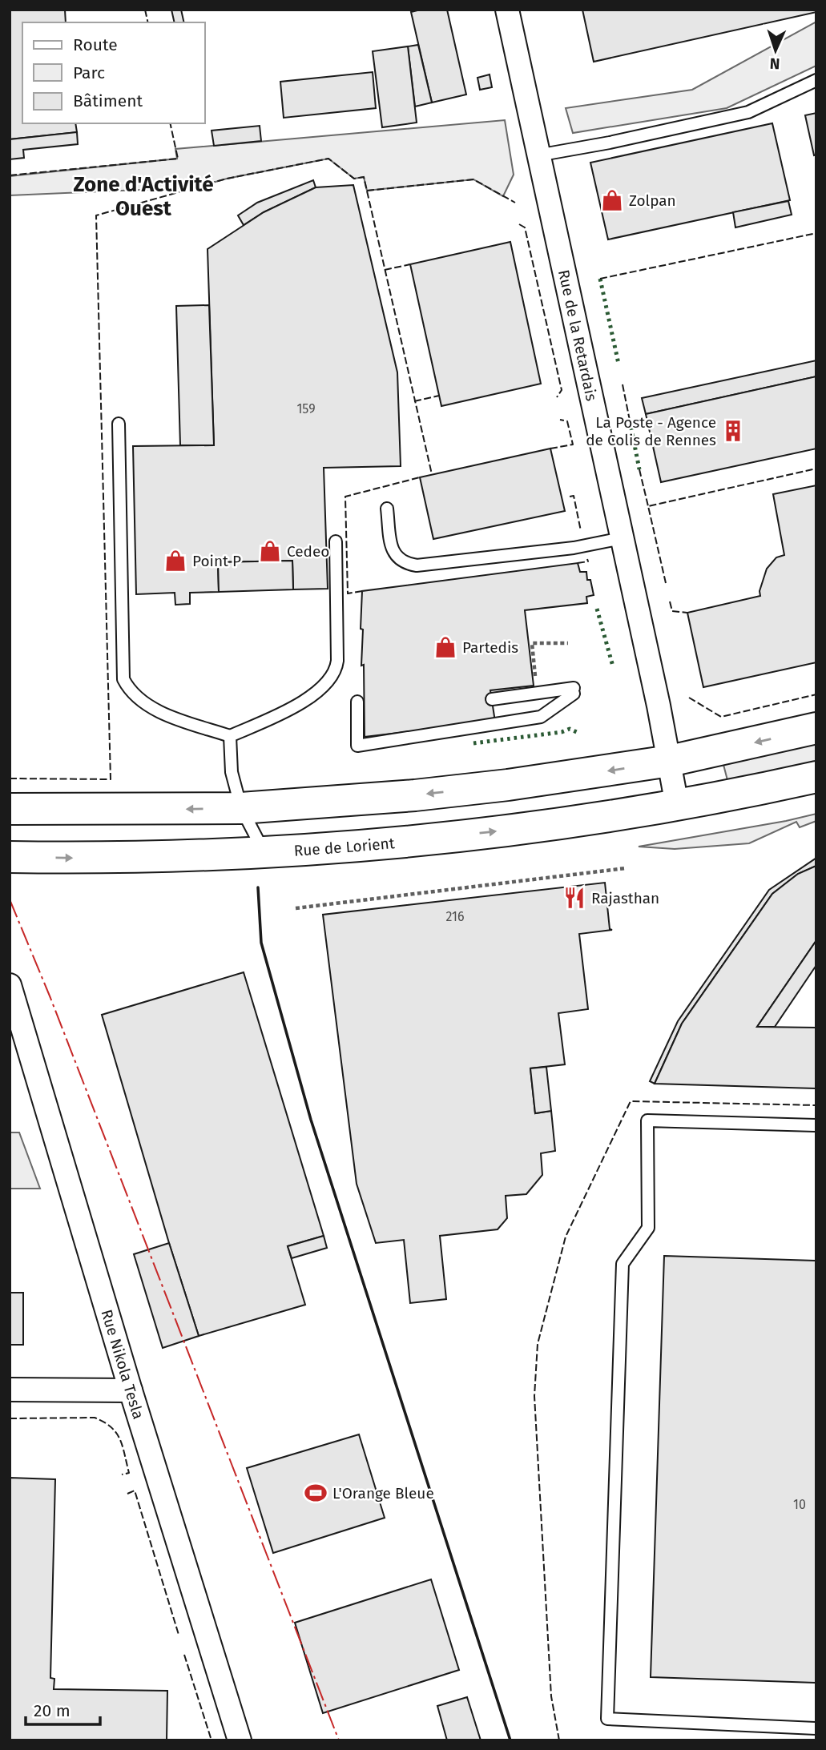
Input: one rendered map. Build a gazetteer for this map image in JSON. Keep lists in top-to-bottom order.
{
  "streets": {
    "main road": ["Rue de Lorient"],
    "street": ["Rue de la Retardais", "Rue Nikola Tesla"]
  },
  "districts": ["Zone d'Activité Ouest"],
  "places": {
    "shop": [
      "Zolpan",
      "Cedeo",
      "Point P",
      "Partedis"
    ],
    "building": ["La Poste - Agence de Colis de Rennes"],
    "restaurant": ["Rajasthan"],
    "sports": ["L'Orange Bleue"]
  },
  "house_numbers": ["159", "216", "10"],
  "legend": ["Route", "Parc", "Bâtiment"],
  "scale_bar": "20 m",
  "north": "bottom"
}
